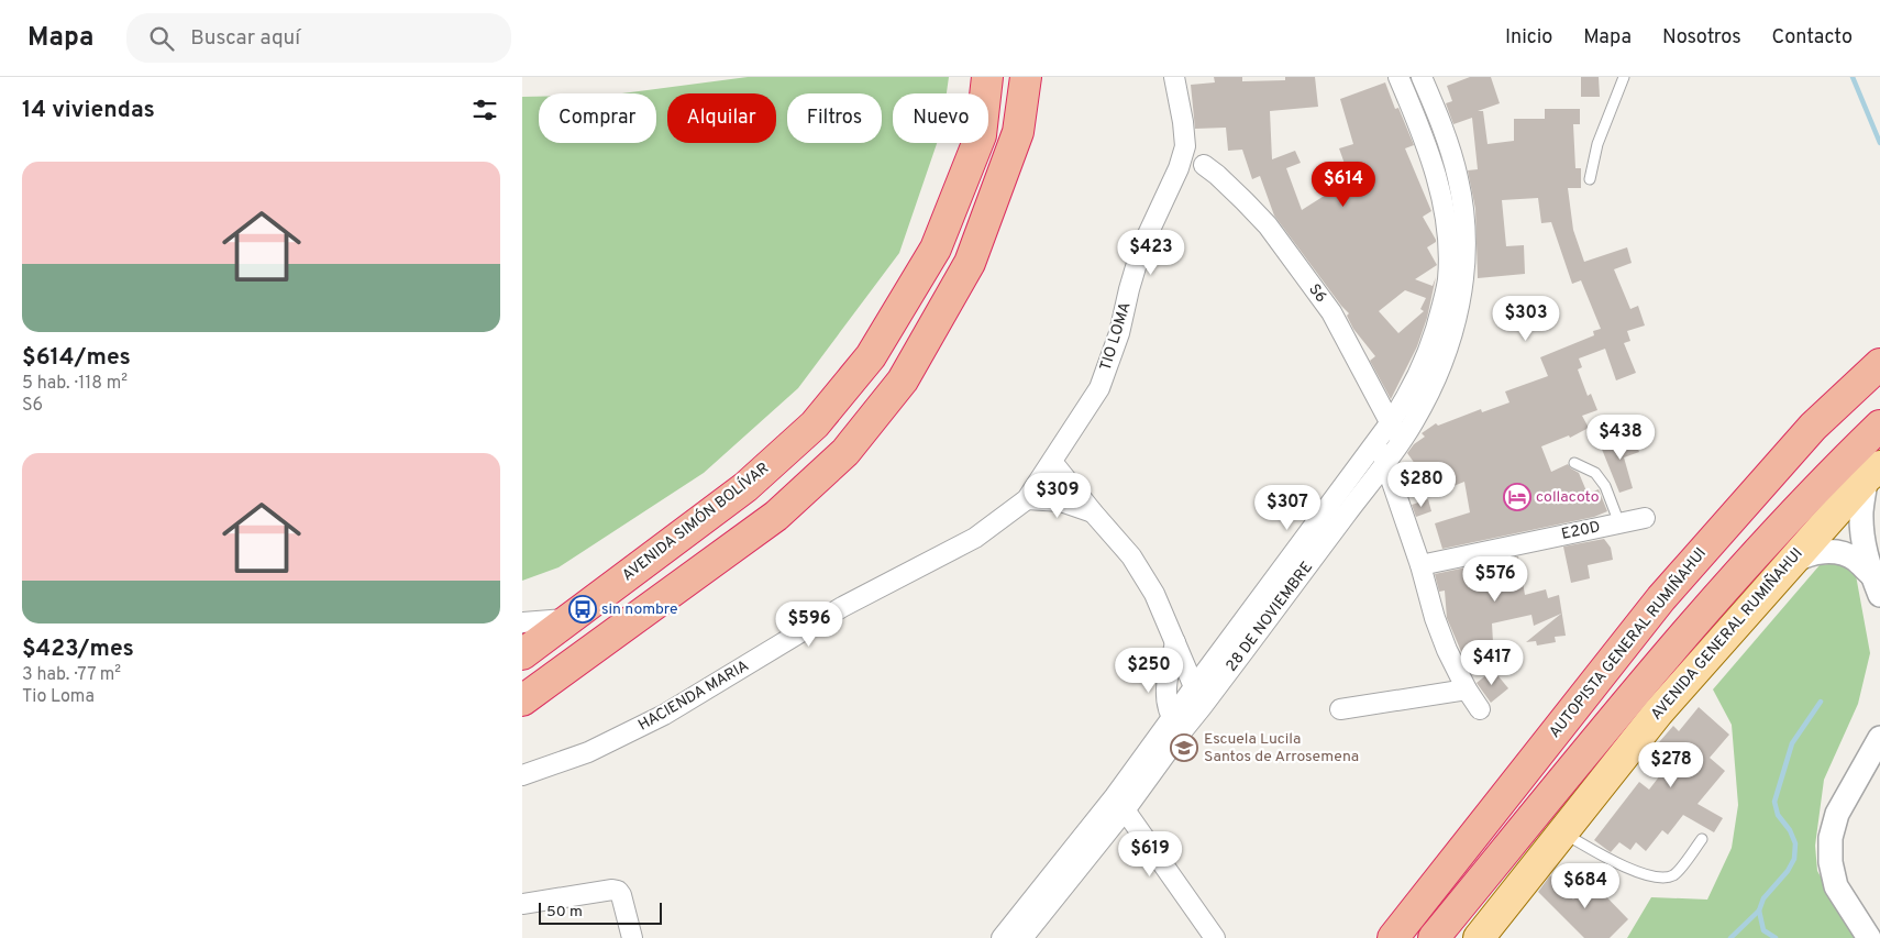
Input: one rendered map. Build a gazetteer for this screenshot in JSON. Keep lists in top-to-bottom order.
{
  "streets": {
    "highway": ["AVENIDA SIMÓN BOLÍVAR", "AUTOPISTA GENERAL RUMIÑAHUI"],
    "main road": ["AVENIDA GENERAL RUMIÑAHUI"],
    "street": [
      "S6",
      "TIO LOMA",
      "E20D",
      "28 DE NOVIEMBRE",
      "HACIENDA MARIA"
    ]
  },
  "crossings": [
    ["S6", "28 DE NOVIEMBRE"],
    ["TIO LOMA", "HACIENDA MARIA"]
  ],
  "places": {
    "hotel": ["collacoto"],
    "bus stop": ["sin nombre"],
    "school or university": ["Escuela Lucila Santos de Arrosemena"]
  },
  "scale_bar": "50 m",
  "page": {
    "header": "Mapa",
    "search": "Buscar aquí",
    "nav": [
      "Inicio",
      "Mapa",
      "Nosotros",
      "Contacto"
    ],
    "heading": "14 viviendas",
    "chip": [
      "Comprar",
      "Alquilar",
      "Filtros",
      "Nuevo"
    ],
    "list": [
      {
        "name": "$614/mes",
        "note": "5 hab. · 118 m² · S6"
      },
      {
        "name": "$423/mes",
        "note": "3 hab. · 77 m² · Tio Loma"
      }
    ],
    "price": [
      "$614",
      "$423",
      "$303",
      "$438",
      "$280",
      "$309",
      "$307",
      "$576",
      "$596",
      "$417",
      "$250",
      "$278",
      "$619",
      "$684"
    ],
    "scale": "50 m"
  }
}
